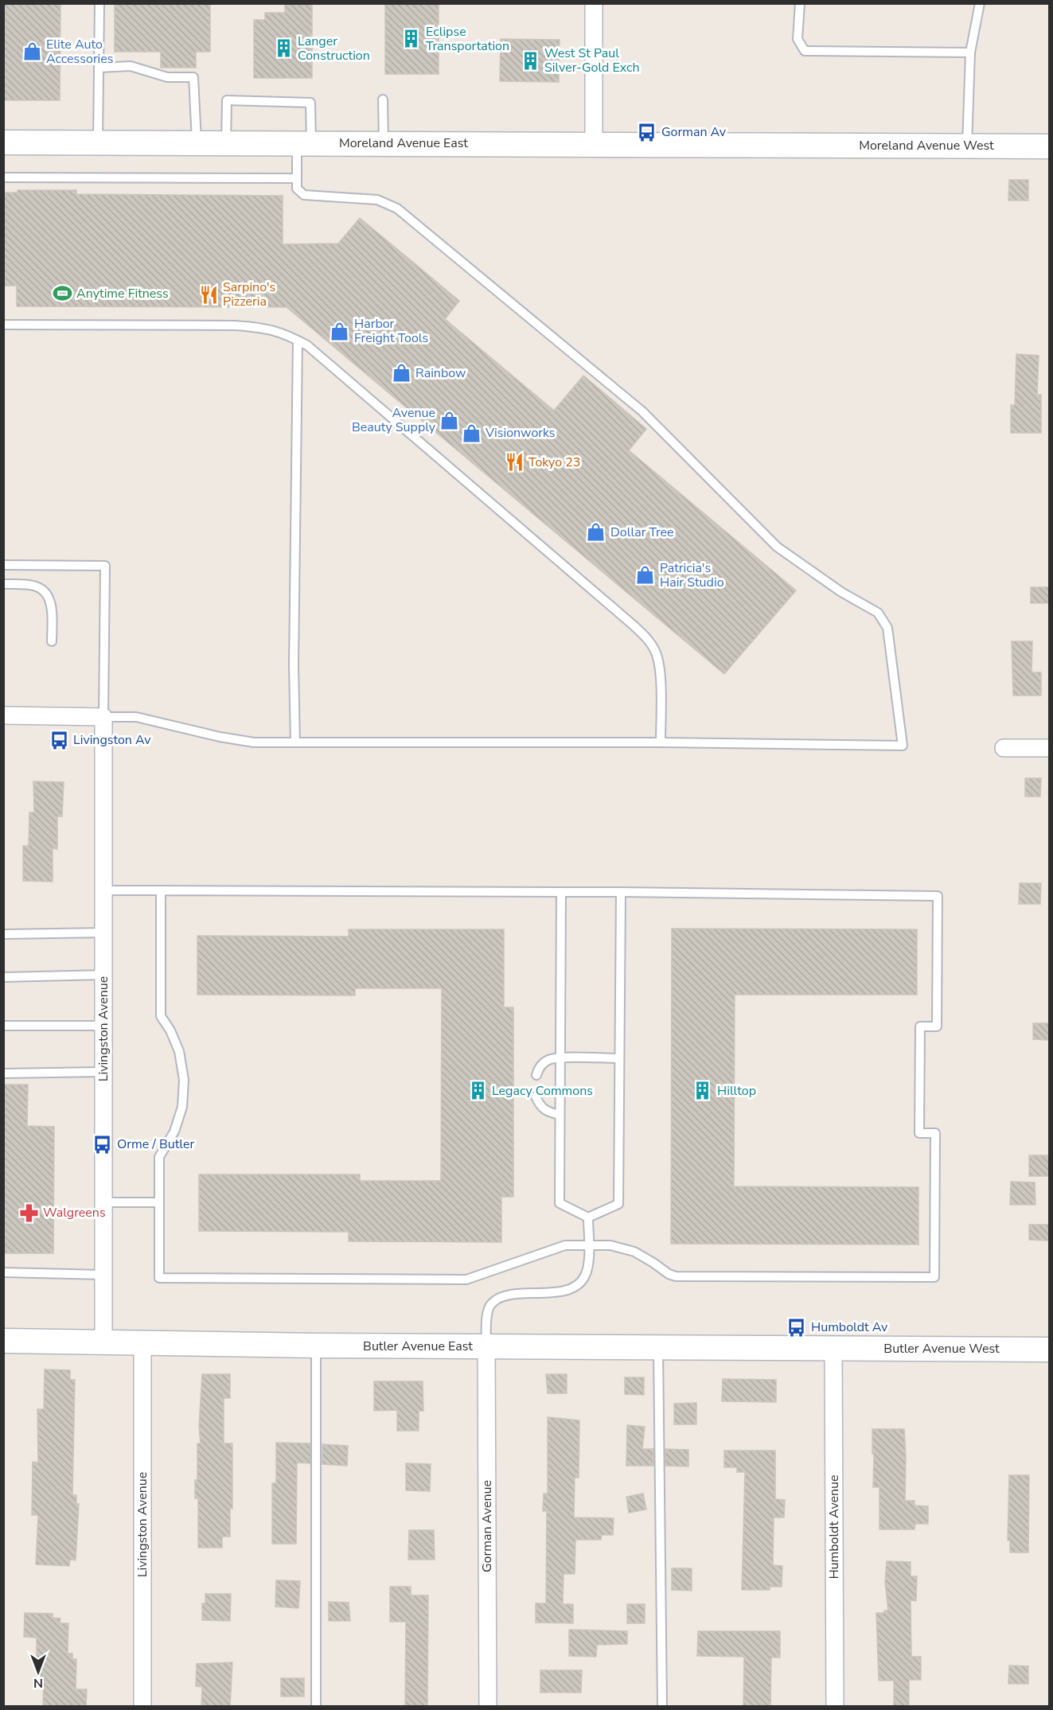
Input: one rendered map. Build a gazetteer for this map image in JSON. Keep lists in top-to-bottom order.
{
  "streets": {
    "street": [
      "Moreland Avenue East",
      "Moreland Avenue West",
      "Livingston Avenue",
      "Butler Avenue East",
      "Butler Avenue West",
      "Gorman Avenue",
      "Humboldt Avenue"
    ]
  },
  "crossings": [
    ["Moreland Avenue East", "Moreland Avenue West"],
    ["Livingston Avenue", "Butler Avenue East"],
    ["Butler Avenue East", "Butler Avenue West"],
    ["Butler Avenue East", "Gorman Avenue"],
    ["Butler Avenue East", "Humboldt Avenue"],
    ["Butler Avenue West", "Humboldt Avenue"]
  ],
  "places": {
    "building": [
      "Eclipse Transportation",
      "Langer Construction",
      "West St Paul Silver-Gold Exch",
      "Legacy Commons",
      "Hilltop"
    ],
    "shop": [
      "Elite Auto Accessories",
      "Harbor Freight Tools",
      "Rainbow",
      "Avenue Beauty Supply",
      "Visionworks",
      "Dollar Tree",
      "Patricia's Hair Studio"
    ],
    "bus stop": [
      "Gorman Av",
      "Livingston Av",
      "Orme / Butler",
      "Humboldt Av"
    ],
    "sports": ["Anytime Fitness"],
    "restaurant": ["Sarpino's Pizzeria", "Tokyo 23"],
    "pharmacy": ["Walgreens"]
  },
  "north": "bottom"
}
